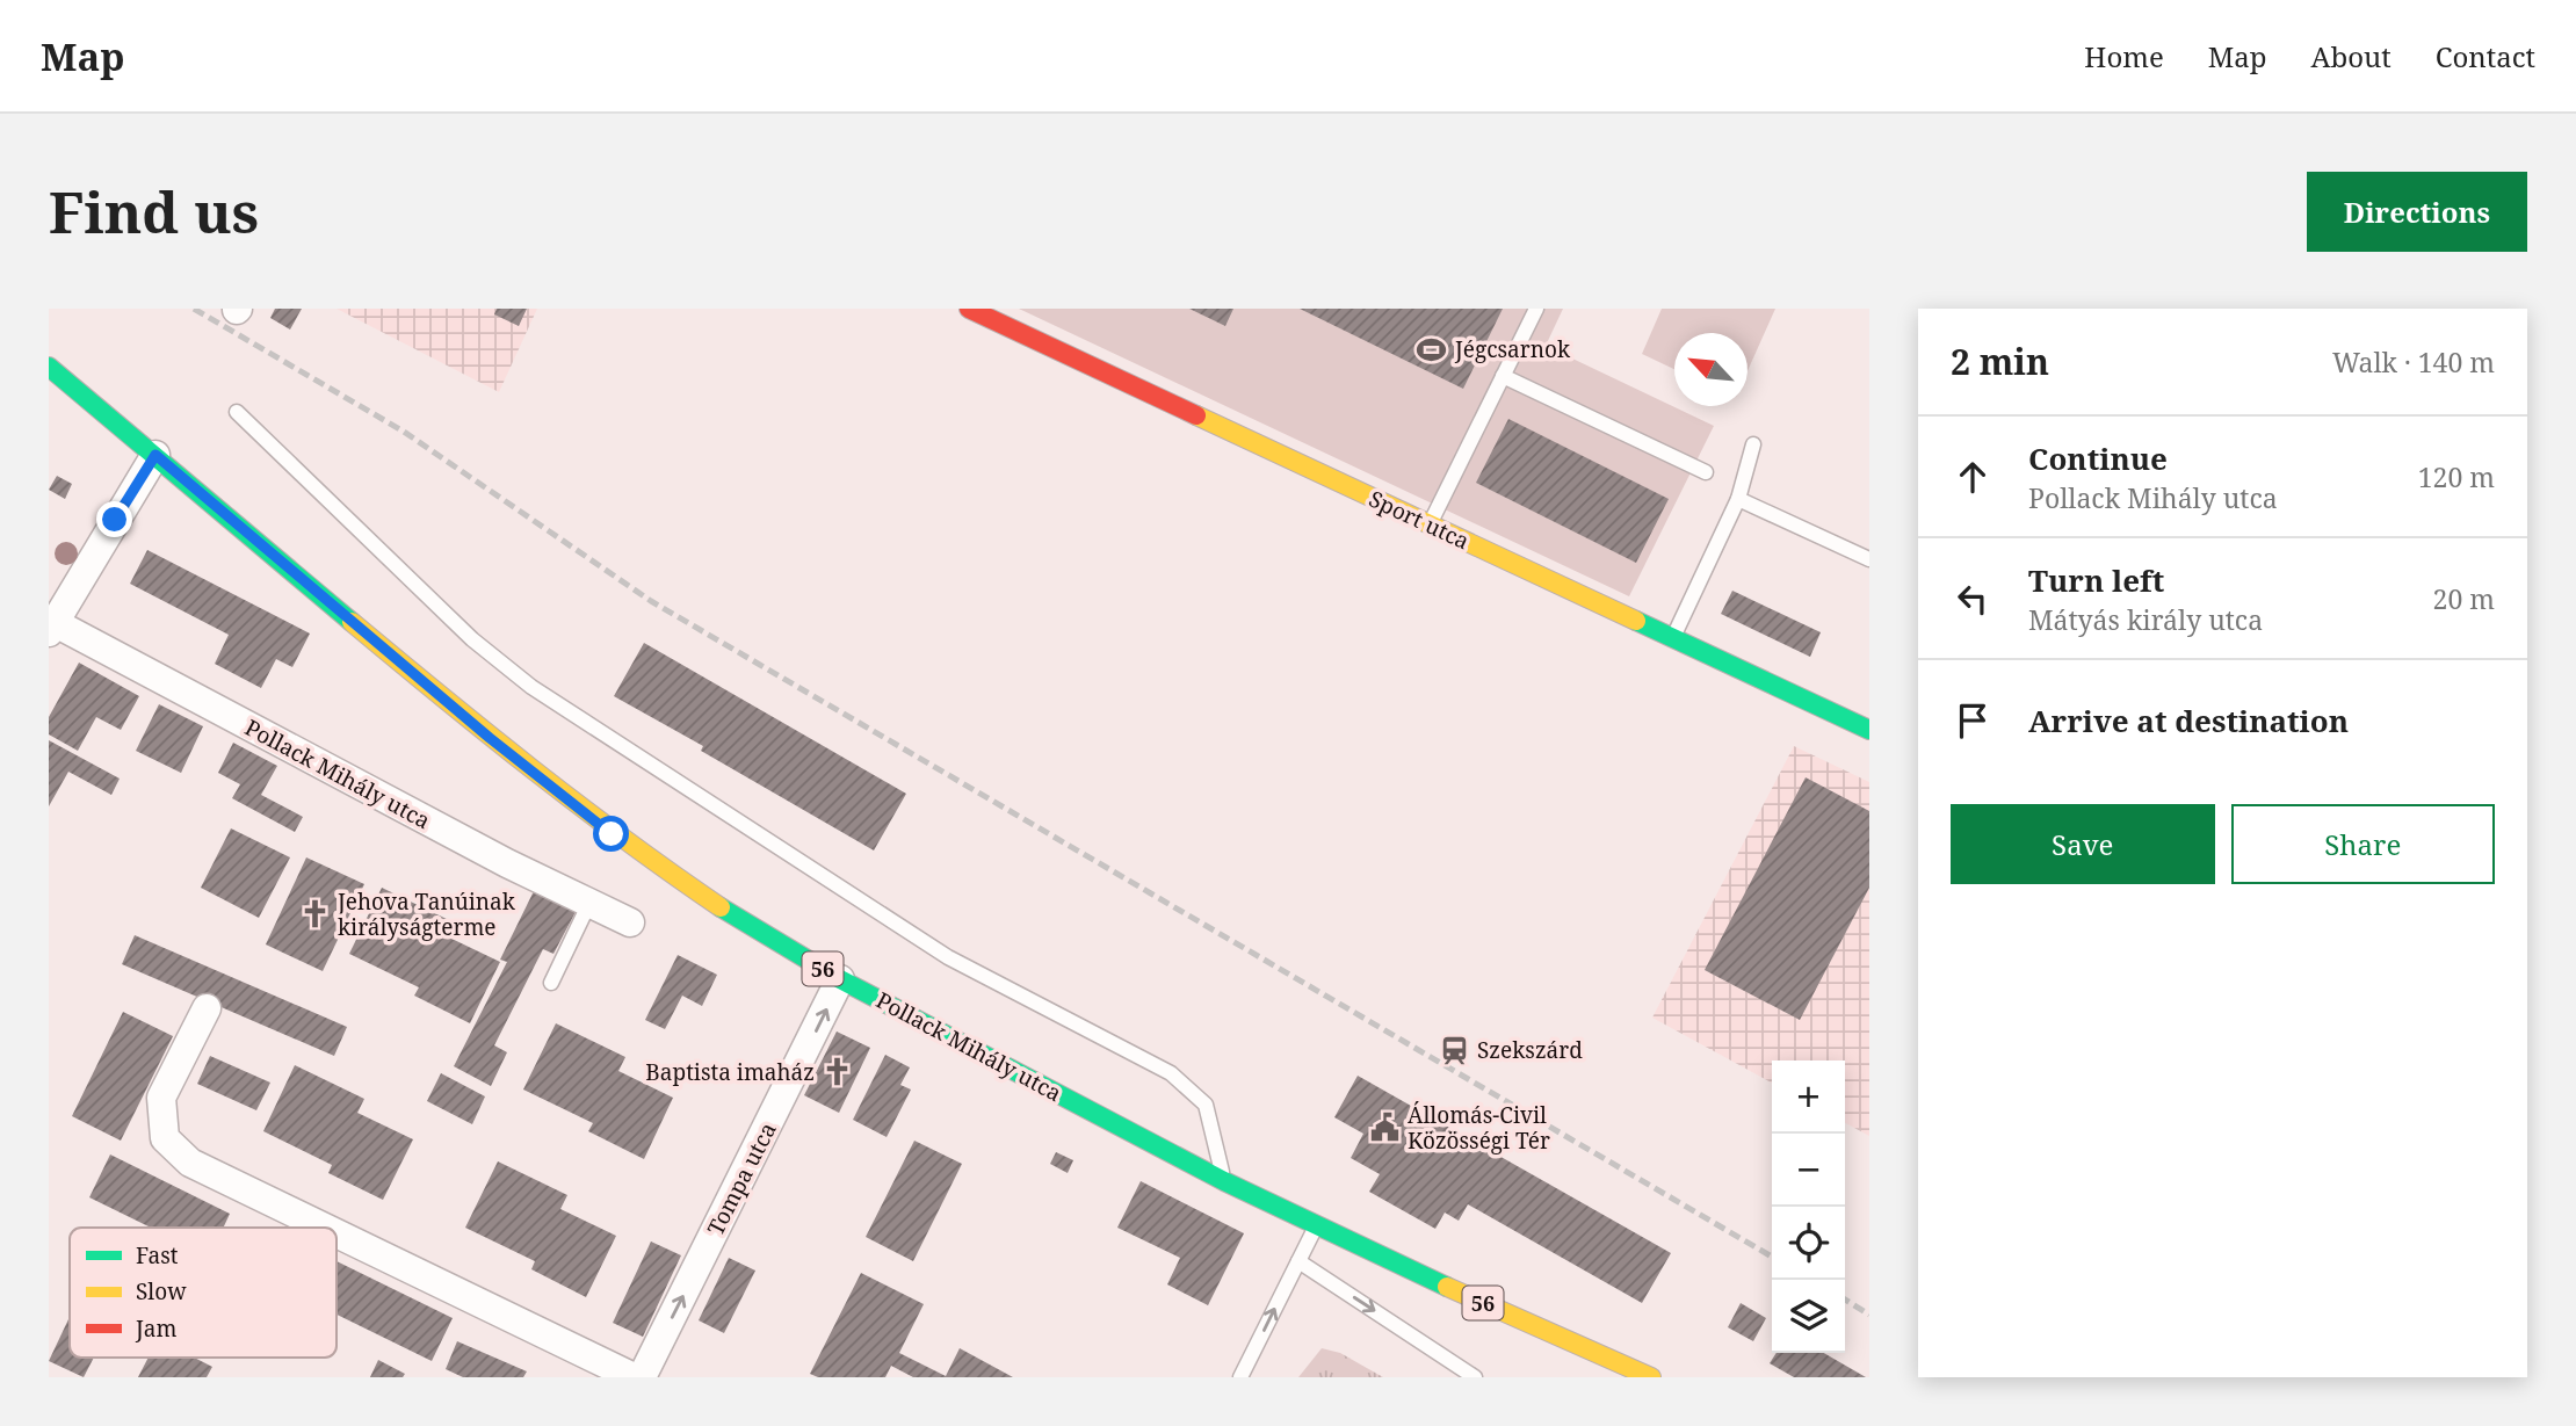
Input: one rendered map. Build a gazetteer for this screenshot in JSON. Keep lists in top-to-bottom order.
{
  "streets": {
    "main road": ["Sport utca", "Pollack Mihály utca", "56"],
    "street": ["Tompa utca"]
  },
  "crossings": [
    ["Pollack Mihály utca", "Tompa utca"]
  ],
  "one_way": ["Tompa utca"],
  "places": {
    "sports": ["Jégcsarnok"],
    "church": ["Jehova Tanúinak királyságterme", "Baptista imaház"],
    "station": ["Szekszárd"],
    "public building": ["Állomás-Civil Közösségi Tér"]
  },
  "legend": ["Fast", "Slow", "Jam"],
  "north": "top left",
  "page": {
    "header": "Map",
    "nav": [
      "Home",
      "Map",
      "About",
      "Contact"
    ],
    "buttons": [
      "Directions",
      ["Save", "Share"]
    ],
    "title": "Find us",
    "heading": ["2 min", "Walk · 140 m"],
    "list": [
      ["Continue", "Pollack Mihály utca", "120 m"],
      ["Turn left", "Mátyás király utca", "20 m"],
      "Arrive at destination"
    ],
    "map_buttons": ["+", "−"]
  }
}
